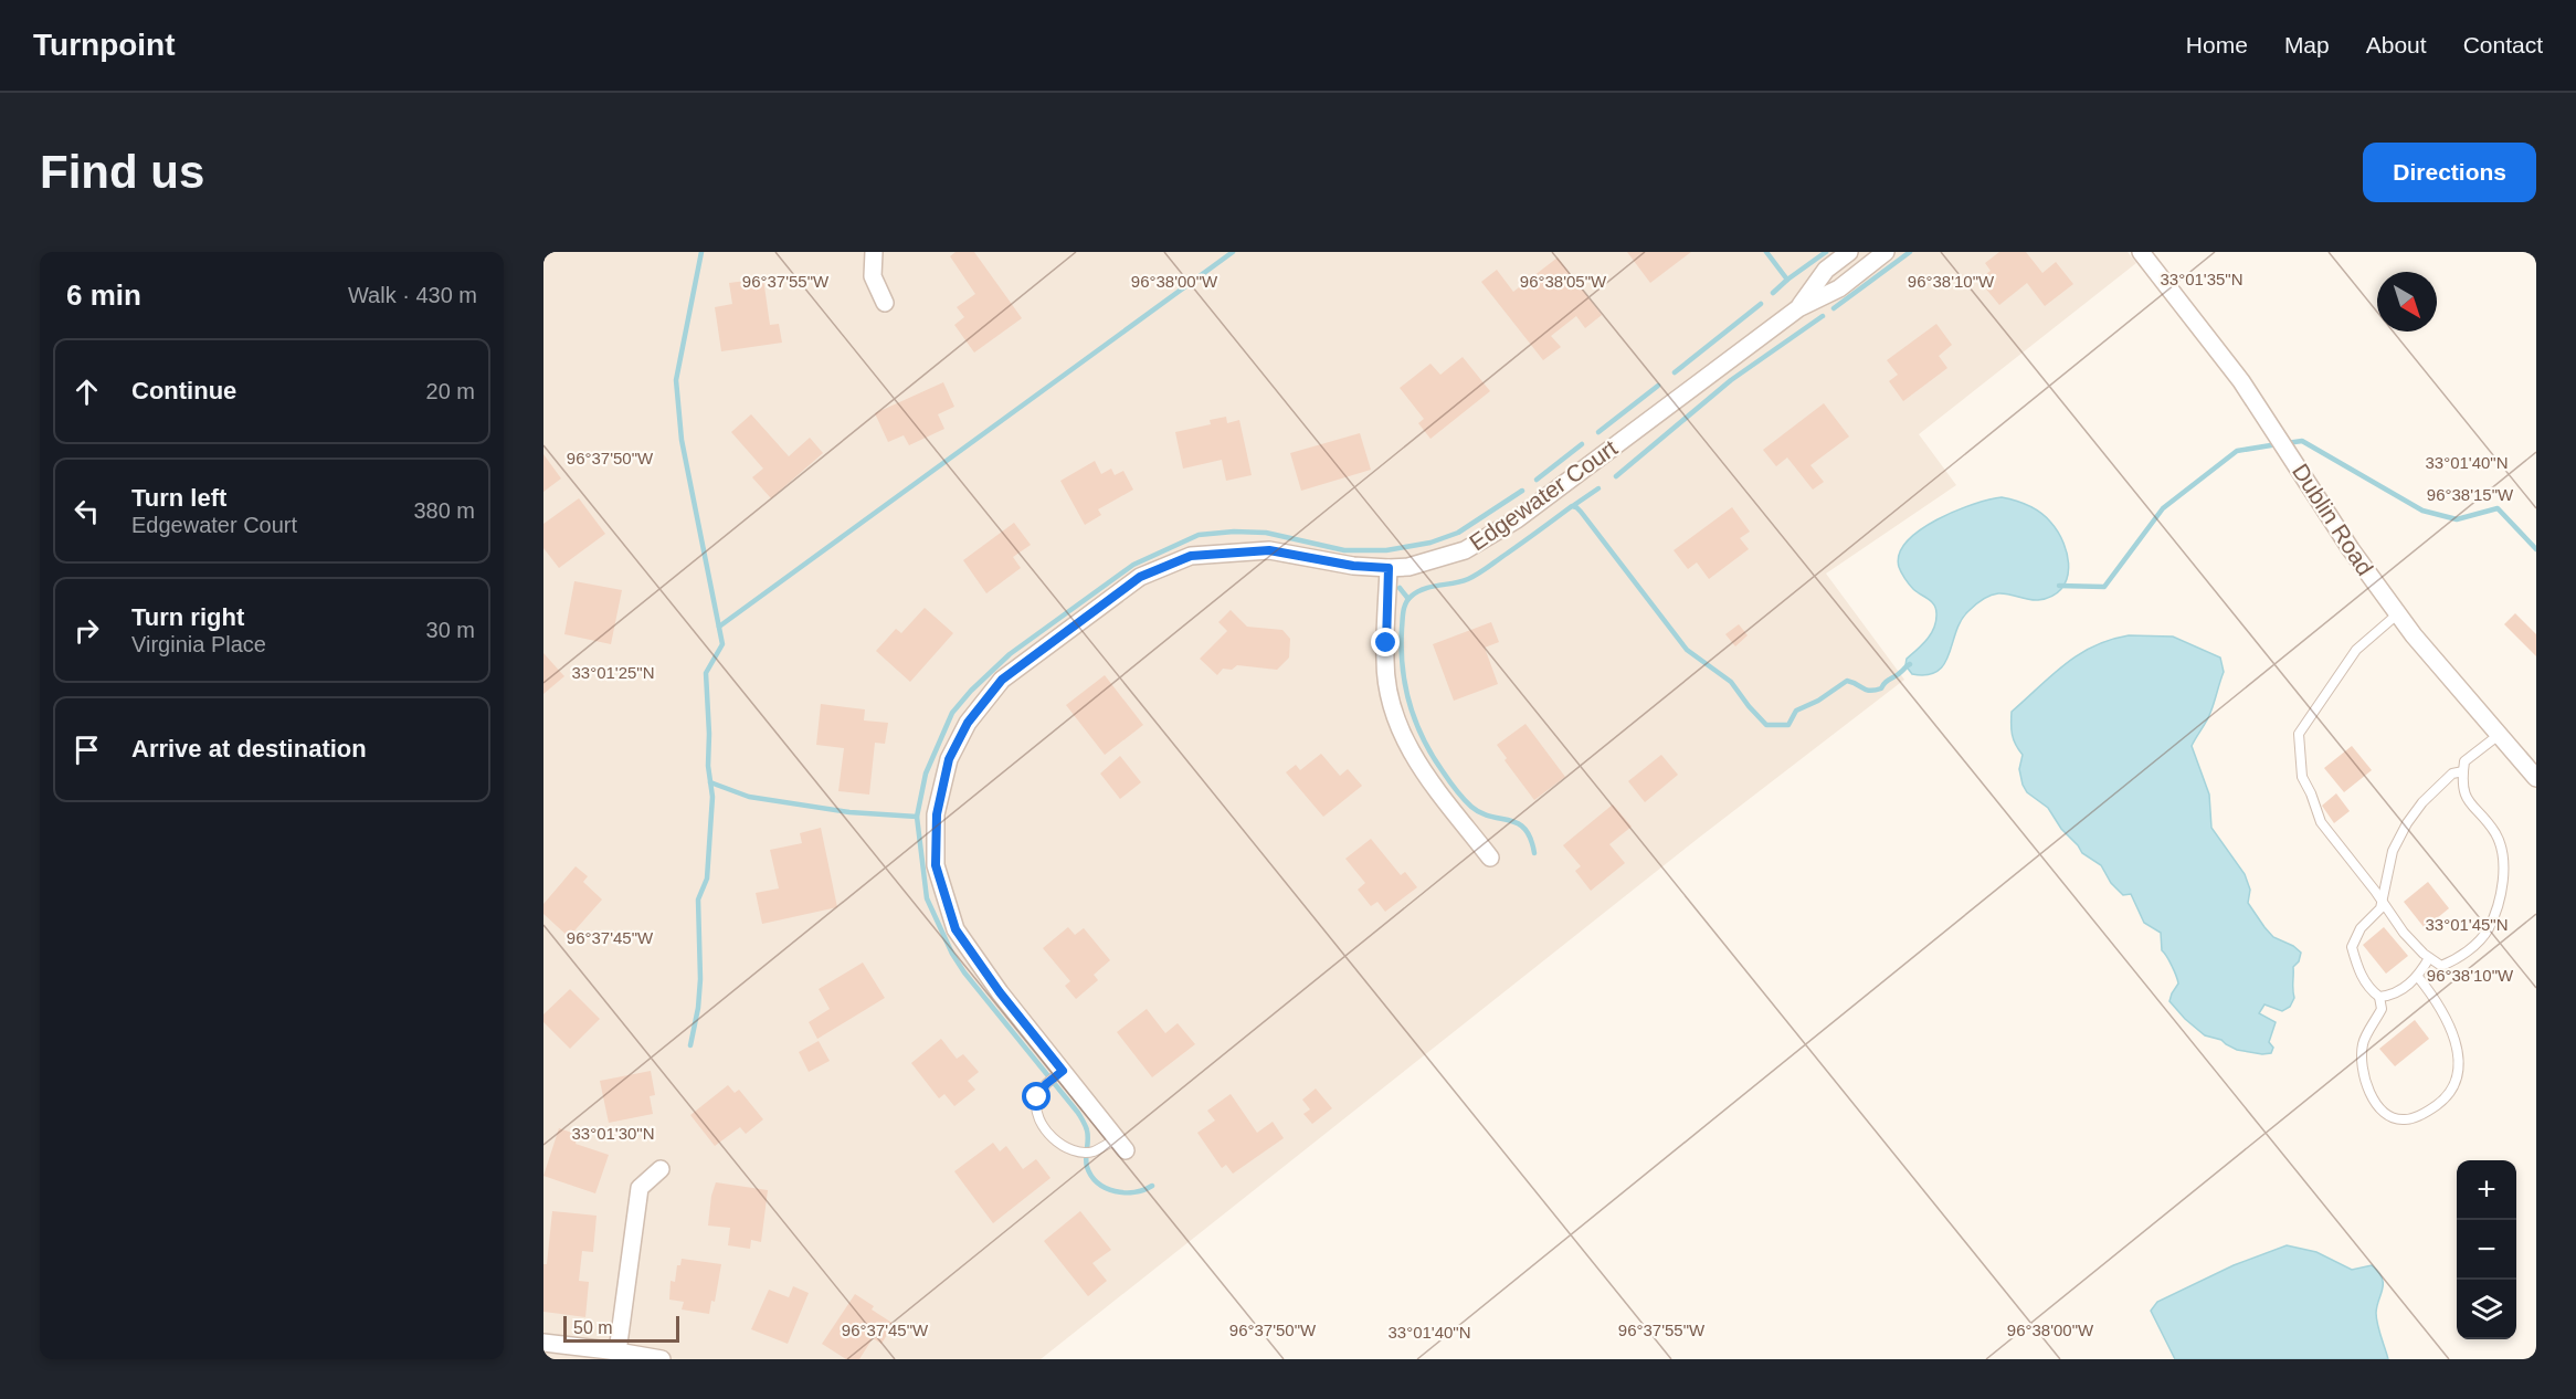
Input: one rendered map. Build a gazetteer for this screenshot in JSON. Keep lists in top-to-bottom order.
{
  "streets": {
    "street": ["Edgewater Court", "Dublin Road"]
  },
  "scale_bar": "50 m",
  "north": "bottom right",
  "page": {
    "header": "Turnpoint",
    "nav": [
      "Home",
      "Map",
      "About",
      "Contact"
    ],
    "buttons": "Directions",
    "title": "Find us",
    "heading": ["6 min", "Walk · 430 m"],
    "list": [
      ["Continue", "20 m"],
      ["Turn left", "Edgewater Court", "380 m"],
      ["Turn right", "Virginia Place", "30 m"],
      "Arrive at destination"
    ],
    "map_buttons": ["+", "−"],
    "scale": "50 m"
  },
  "coordinates": [
    "33°01'35\"N",
    "96°37'55\"W",
    "96°38'05\"W",
    "96°38'10\"W",
    "96°38'00\"W",
    "96°37'50\"W",
    "33°01'40\"N",
    "96°38'15\"W",
    "33°01'25\"N",
    "33°01'45\"N",
    "96°37'45\"W",
    "33°01'30\"N"
  ]
}
